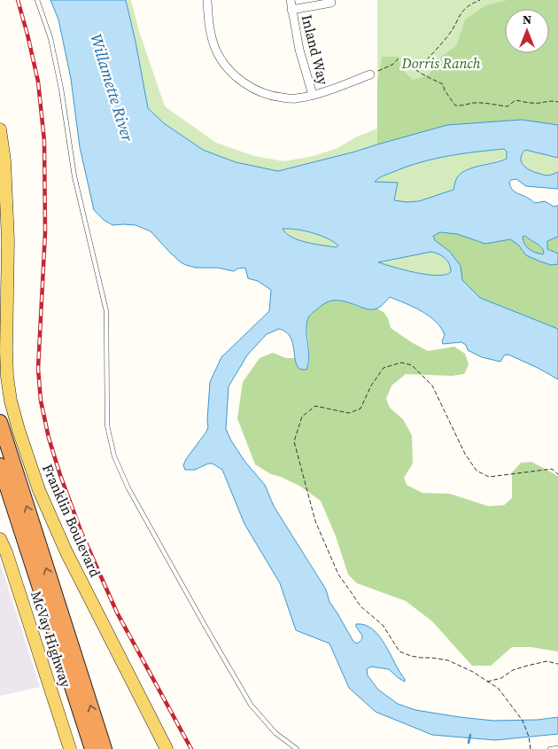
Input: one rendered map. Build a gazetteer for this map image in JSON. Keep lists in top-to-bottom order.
{
  "streets": {
    "main road": ["Franklin Boulevard", "McVay Highway"],
    "street": ["Inland Way"]
  },
  "water": ["Willamette River"],
  "parks": ["Dorris Ranch"],
  "north": "top"
}
